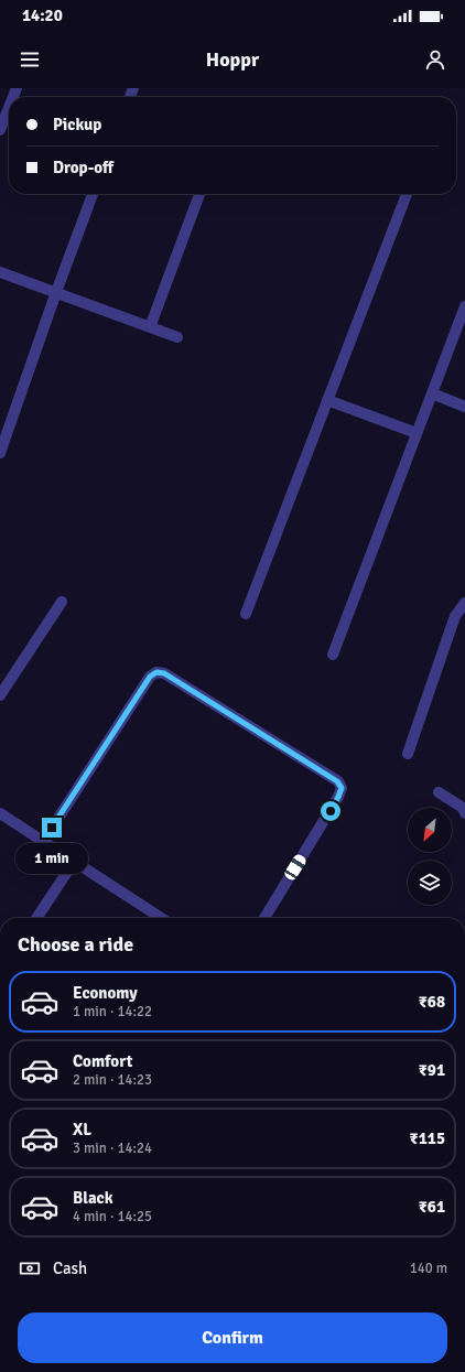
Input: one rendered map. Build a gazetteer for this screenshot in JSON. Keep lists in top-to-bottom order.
{
  "north": "bottom left",
  "page": {
    "status": "14:20",
    "header": "Hoppr",
    "banner": ["Pickup", "Drop-off"],
    "bubble": "1 min",
    "heading": "Choose a ride",
    "list": [
      {
        "name": "Economy",
        "note": "1 min · 14:22",
        "value": "₹68"
      },
      {
        "name": "Comfort",
        "note": "2 min · 14:23",
        "value": "₹91"
      },
      {
        "name": "XL",
        "note": "3 min · 14:24",
        "value": "₹115"
      },
      {
        "name": "Black",
        "note": "4 min · 14:25",
        "value": "₹61"
      }
    ],
    "pay": ["Cash", "140 m"],
    "buttons": "Confirm"
  }
}
